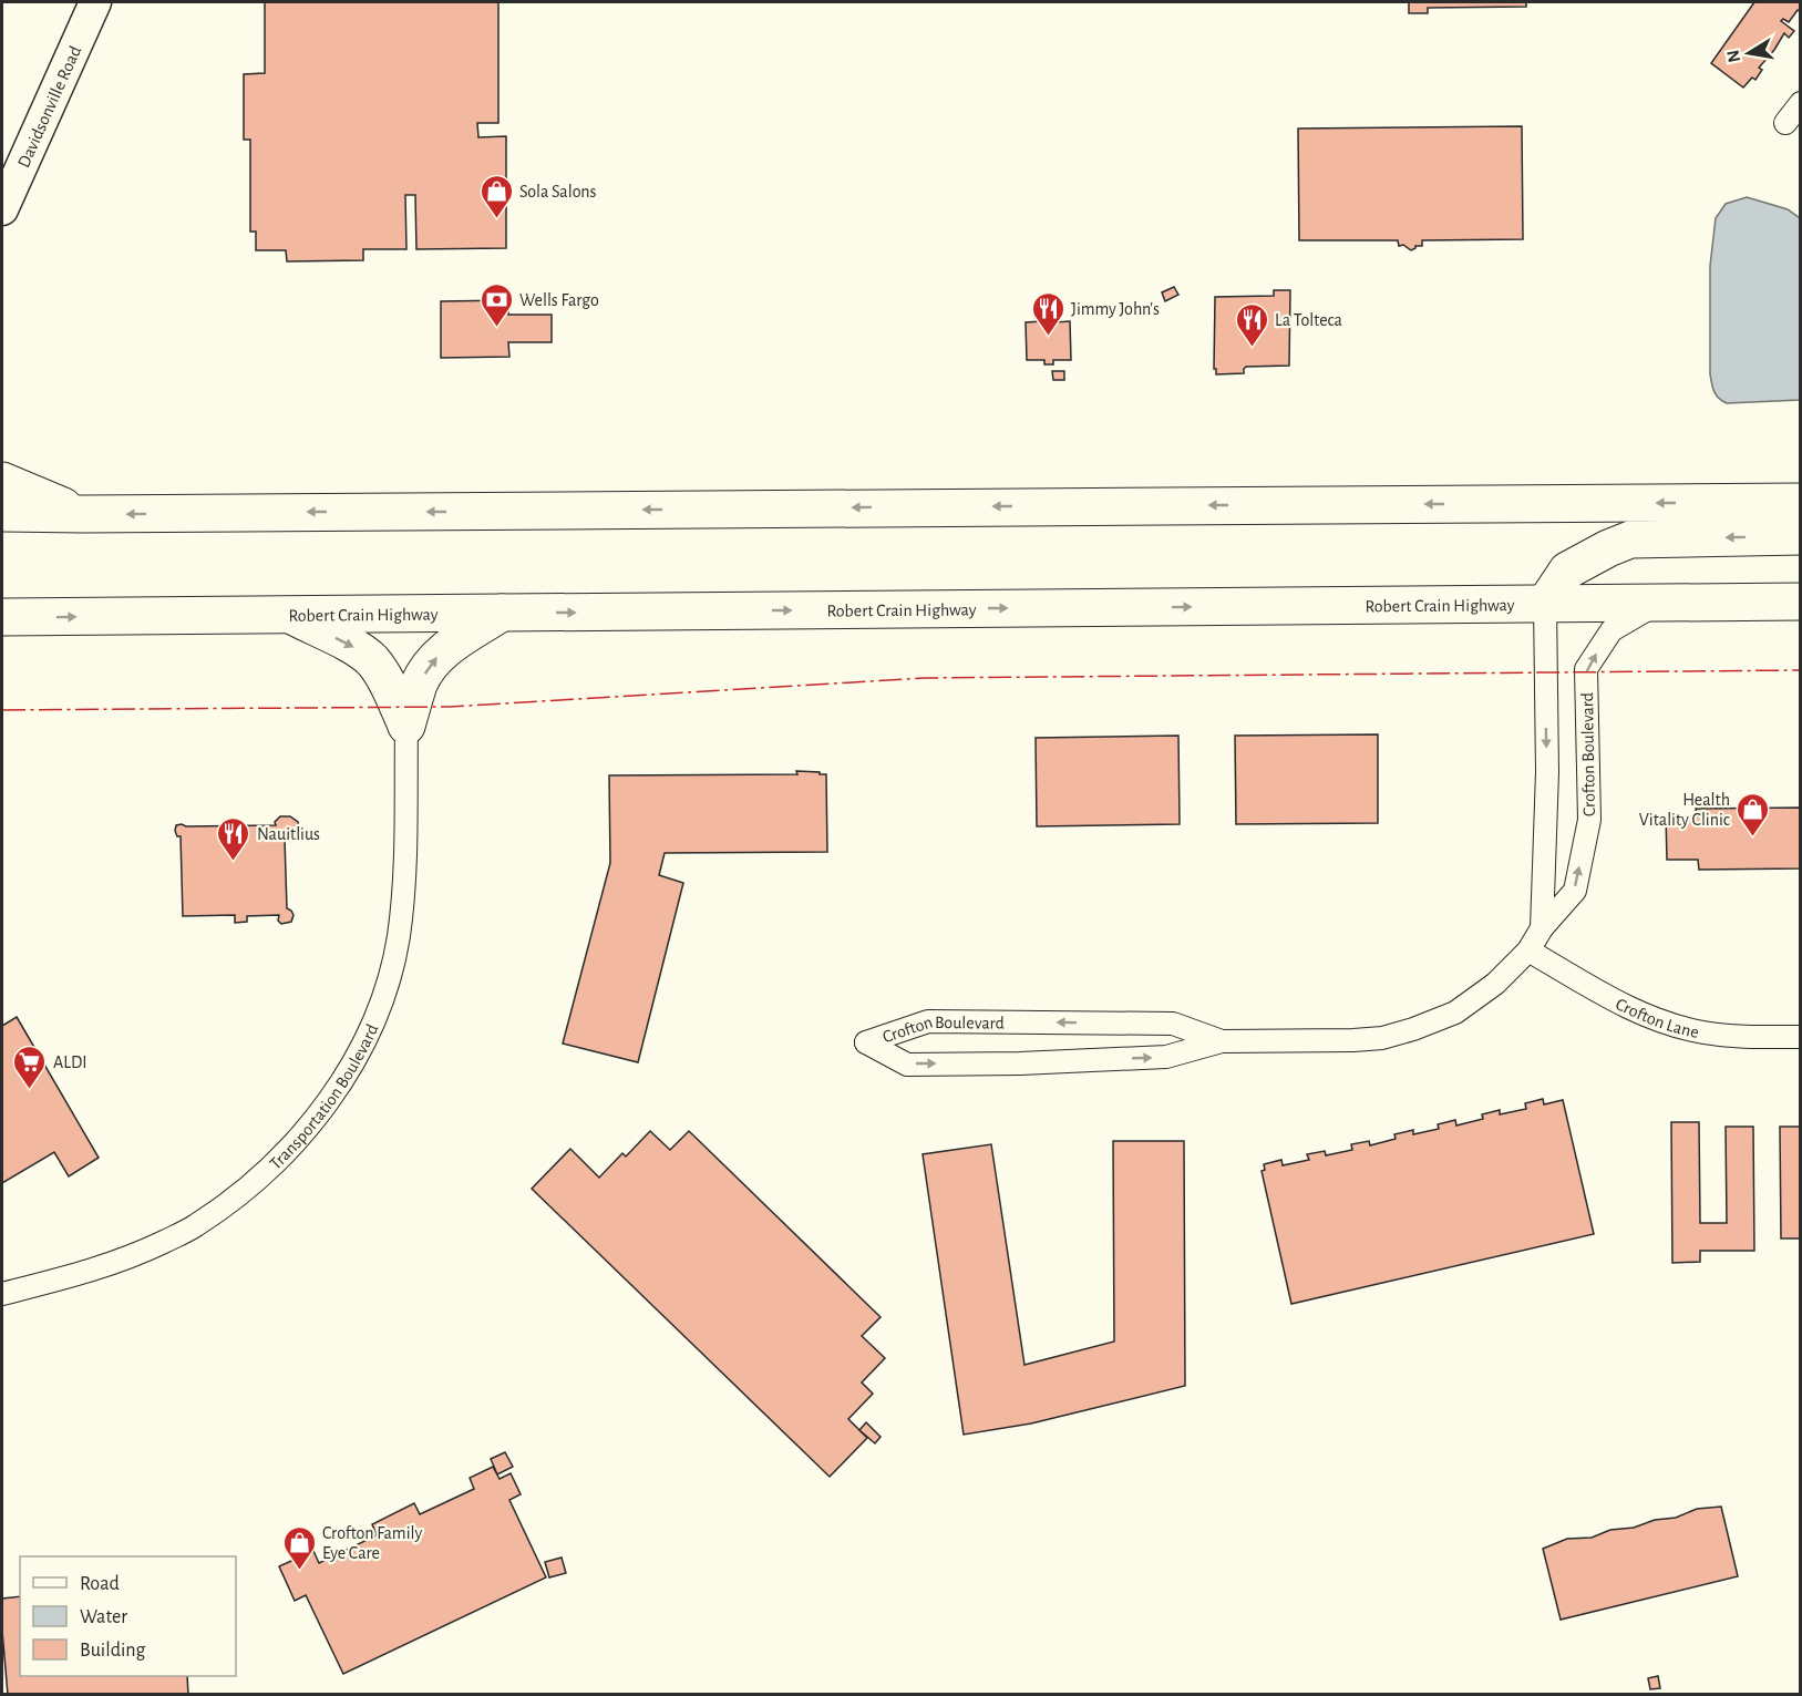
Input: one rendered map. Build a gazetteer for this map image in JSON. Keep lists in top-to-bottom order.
{
  "streets": {
    "highway": ["Robert Crain Highway"],
    "main road": ["Davidsonville Road"],
    "street": ["Crofton Boulevard", "Crofton Lane", "Transportation Boulevard"]
  },
  "crossings": [
    ["Robert Crain Highway", "Crofton Boulevard"],
    ["Crofton Boulevard", "Crofton Lane"]
  ],
  "places": {
    "shop": ["Sola Salons", "Health Vitality Clinic", "Crofton Family Eye Care"],
    "bank": ["Wells Fargo"],
    "restaurant": ["Jimmy John's", "La Tolteca", "Nauitlius"],
    "supermarket": ["ALDI"]
  },
  "legend": ["Road", "Water", "Building"],
  "north": "left"
}
